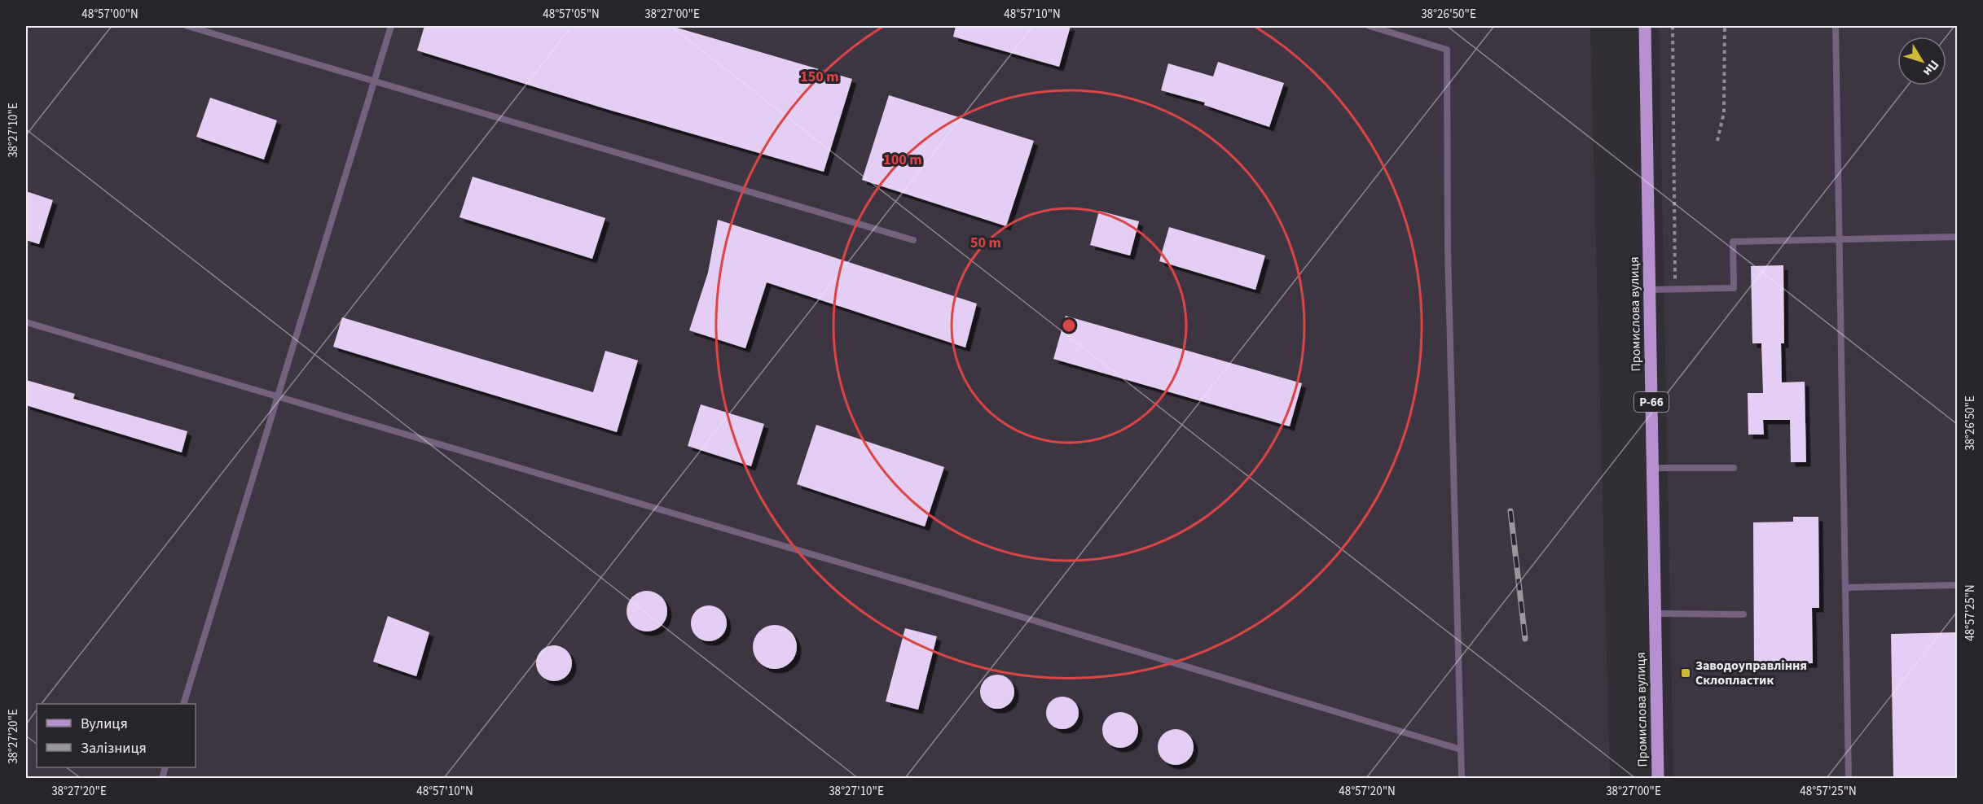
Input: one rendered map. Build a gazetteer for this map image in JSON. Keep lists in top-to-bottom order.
{
  "streets": {
    "main road": ["Промислова вулиця", "Р-66"]
  },
  "places": {
    "transit": ["Заводоуправління Склопластик"]
  },
  "legend": ["Вулиця", "Залізниця"],
  "north": "bottom right",
  "coordinates": [
    "48°57'00\"N",
    "48°57'05\"N",
    "38°27'00\"E",
    "48°57'10\"N",
    "38°26'50\"E",
    "38°27'10\"E",
    "48°57'25\"N",
    "38°27'20\"E",
    "48°57'20\"N"
  ],
  "rings": ["150 m", "100 m", "50 m"]
}
